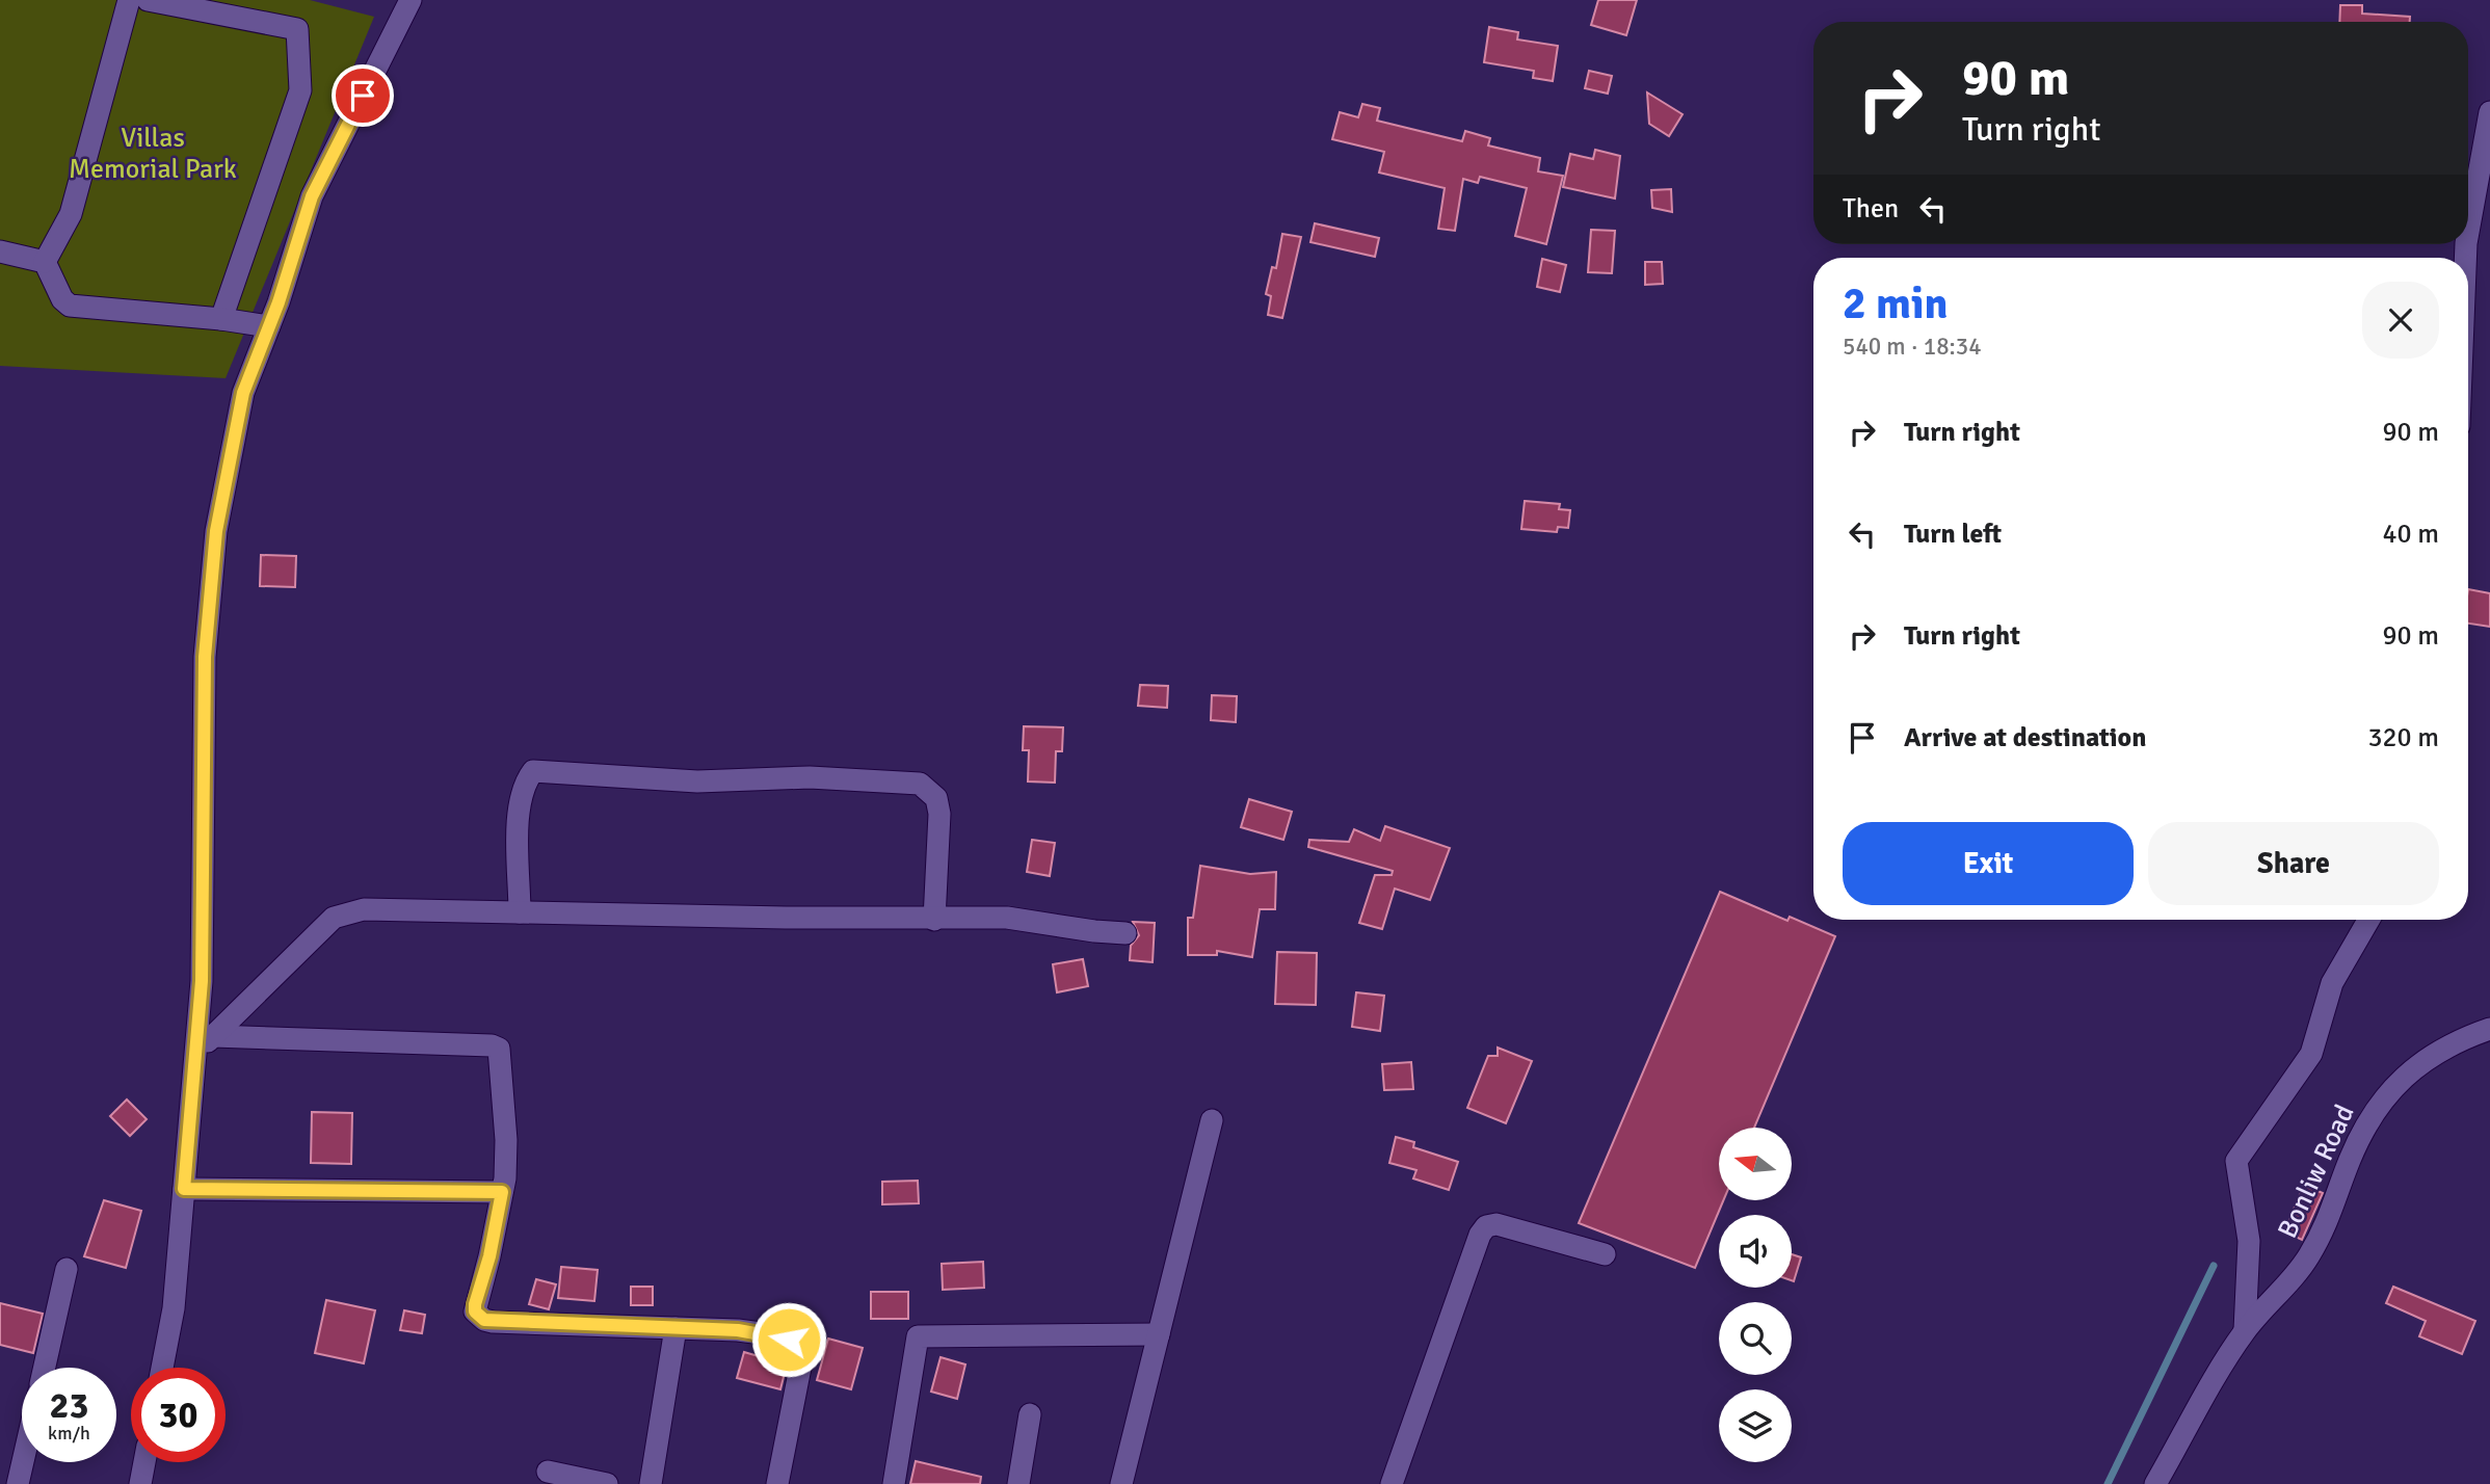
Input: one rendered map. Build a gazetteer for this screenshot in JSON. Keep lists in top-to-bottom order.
{
  "streets": {
    "street": ["Bonliw Road"]
  },
  "parks": ["Villas Memorial Park"],
  "north": "left",
  "page": {
    "turn": ["90 m", "Turn right"],
    "then": "Then",
    "heading": ["2 min", "540 m · 18:34"],
    "list": [
      {
        "name": "Turn right",
        "value": "90 m"
      },
      {
        "name": "Turn left",
        "value": "40 m"
      },
      {
        "name": "Turn right",
        "value": "90 m"
      },
      {
        "name": "Arrive at destination",
        "value": "320 m"
      }
    ],
    "buttons": ["Exit", "Share"],
    "speed": "23 km/h",
    "limit": "30"
  }
}
